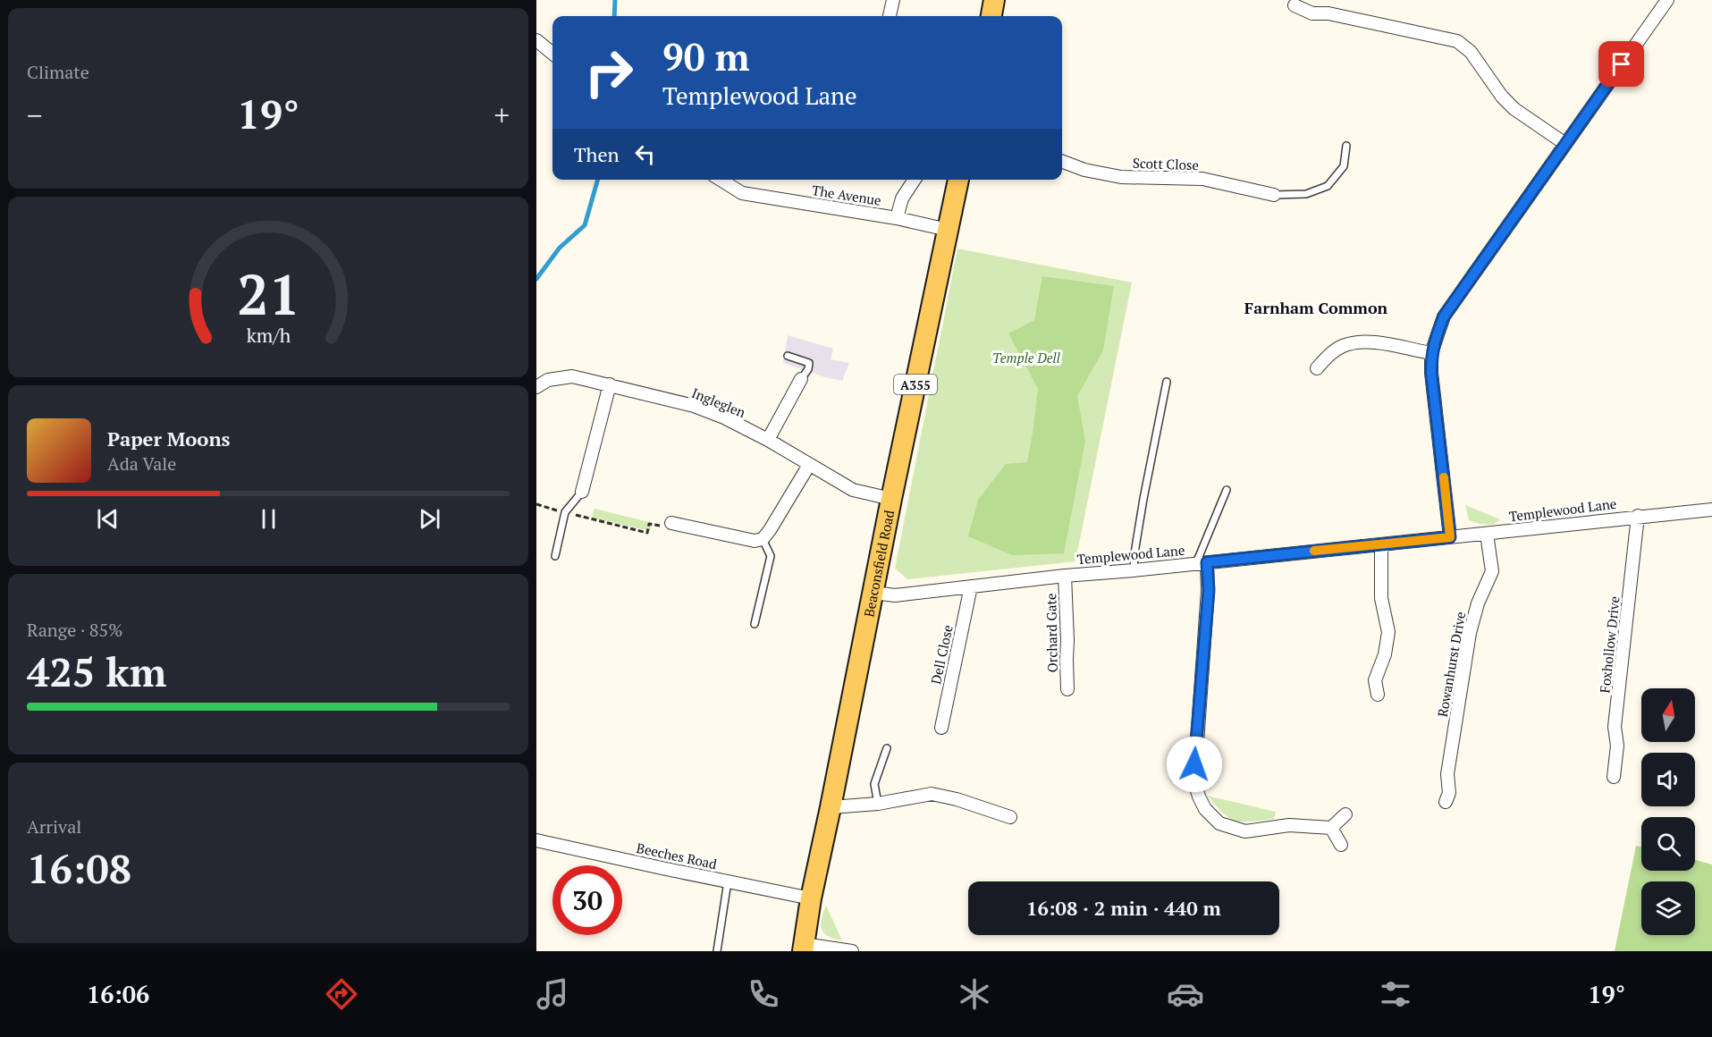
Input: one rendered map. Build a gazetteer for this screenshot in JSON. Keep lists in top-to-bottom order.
{
  "streets": {
    "main road": ["A355", "Beaconsfield Road"],
    "street": [
      "Scott Close",
      "The Avenue",
      "Ingleglen",
      "Templewood Lane",
      "Orchard Gate",
      "Foxhollow Drive",
      "Dell Close",
      "Rowanhurst Drive",
      "Beeches Road"
    ]
  },
  "crossings": [
    ["The Avenue", "Beaconsfield Road"],
    ["Ingleglen", "Beaconsfield Road"],
    ["Templewood Lane", "Beaconsfield Road"],
    ["Templewood Lane", "Orchard Gate"],
    ["Templewood Lane", "Foxhollow Drive"],
    ["Templewood Lane", "Dell Close"],
    ["Templewood Lane", "Rowanhurst Drive"],
    ["Beaconsfield Road", "Beeches Road"]
  ],
  "districts": ["Farnham Common"],
  "parks": ["Temple Dell"],
  "north": "top",
  "page": {
    "tile": [
      "Climate",
      ["Range · 85%", "425 km"],
      ["Arrival", "16:08"]
    ],
    "turn": ["90 m", "Templewood Lane"],
    "heat": ["−", "19°", "+"],
    "then": "Then",
    "song": ["Paper Moons", "Ada Vale"],
    "limit": "30",
    "trip": "16:08 · 2 min · 440 m",
    "tabs": ["16:06", "19°"],
    "gauge": ["21", "km/h"]
  }
}
